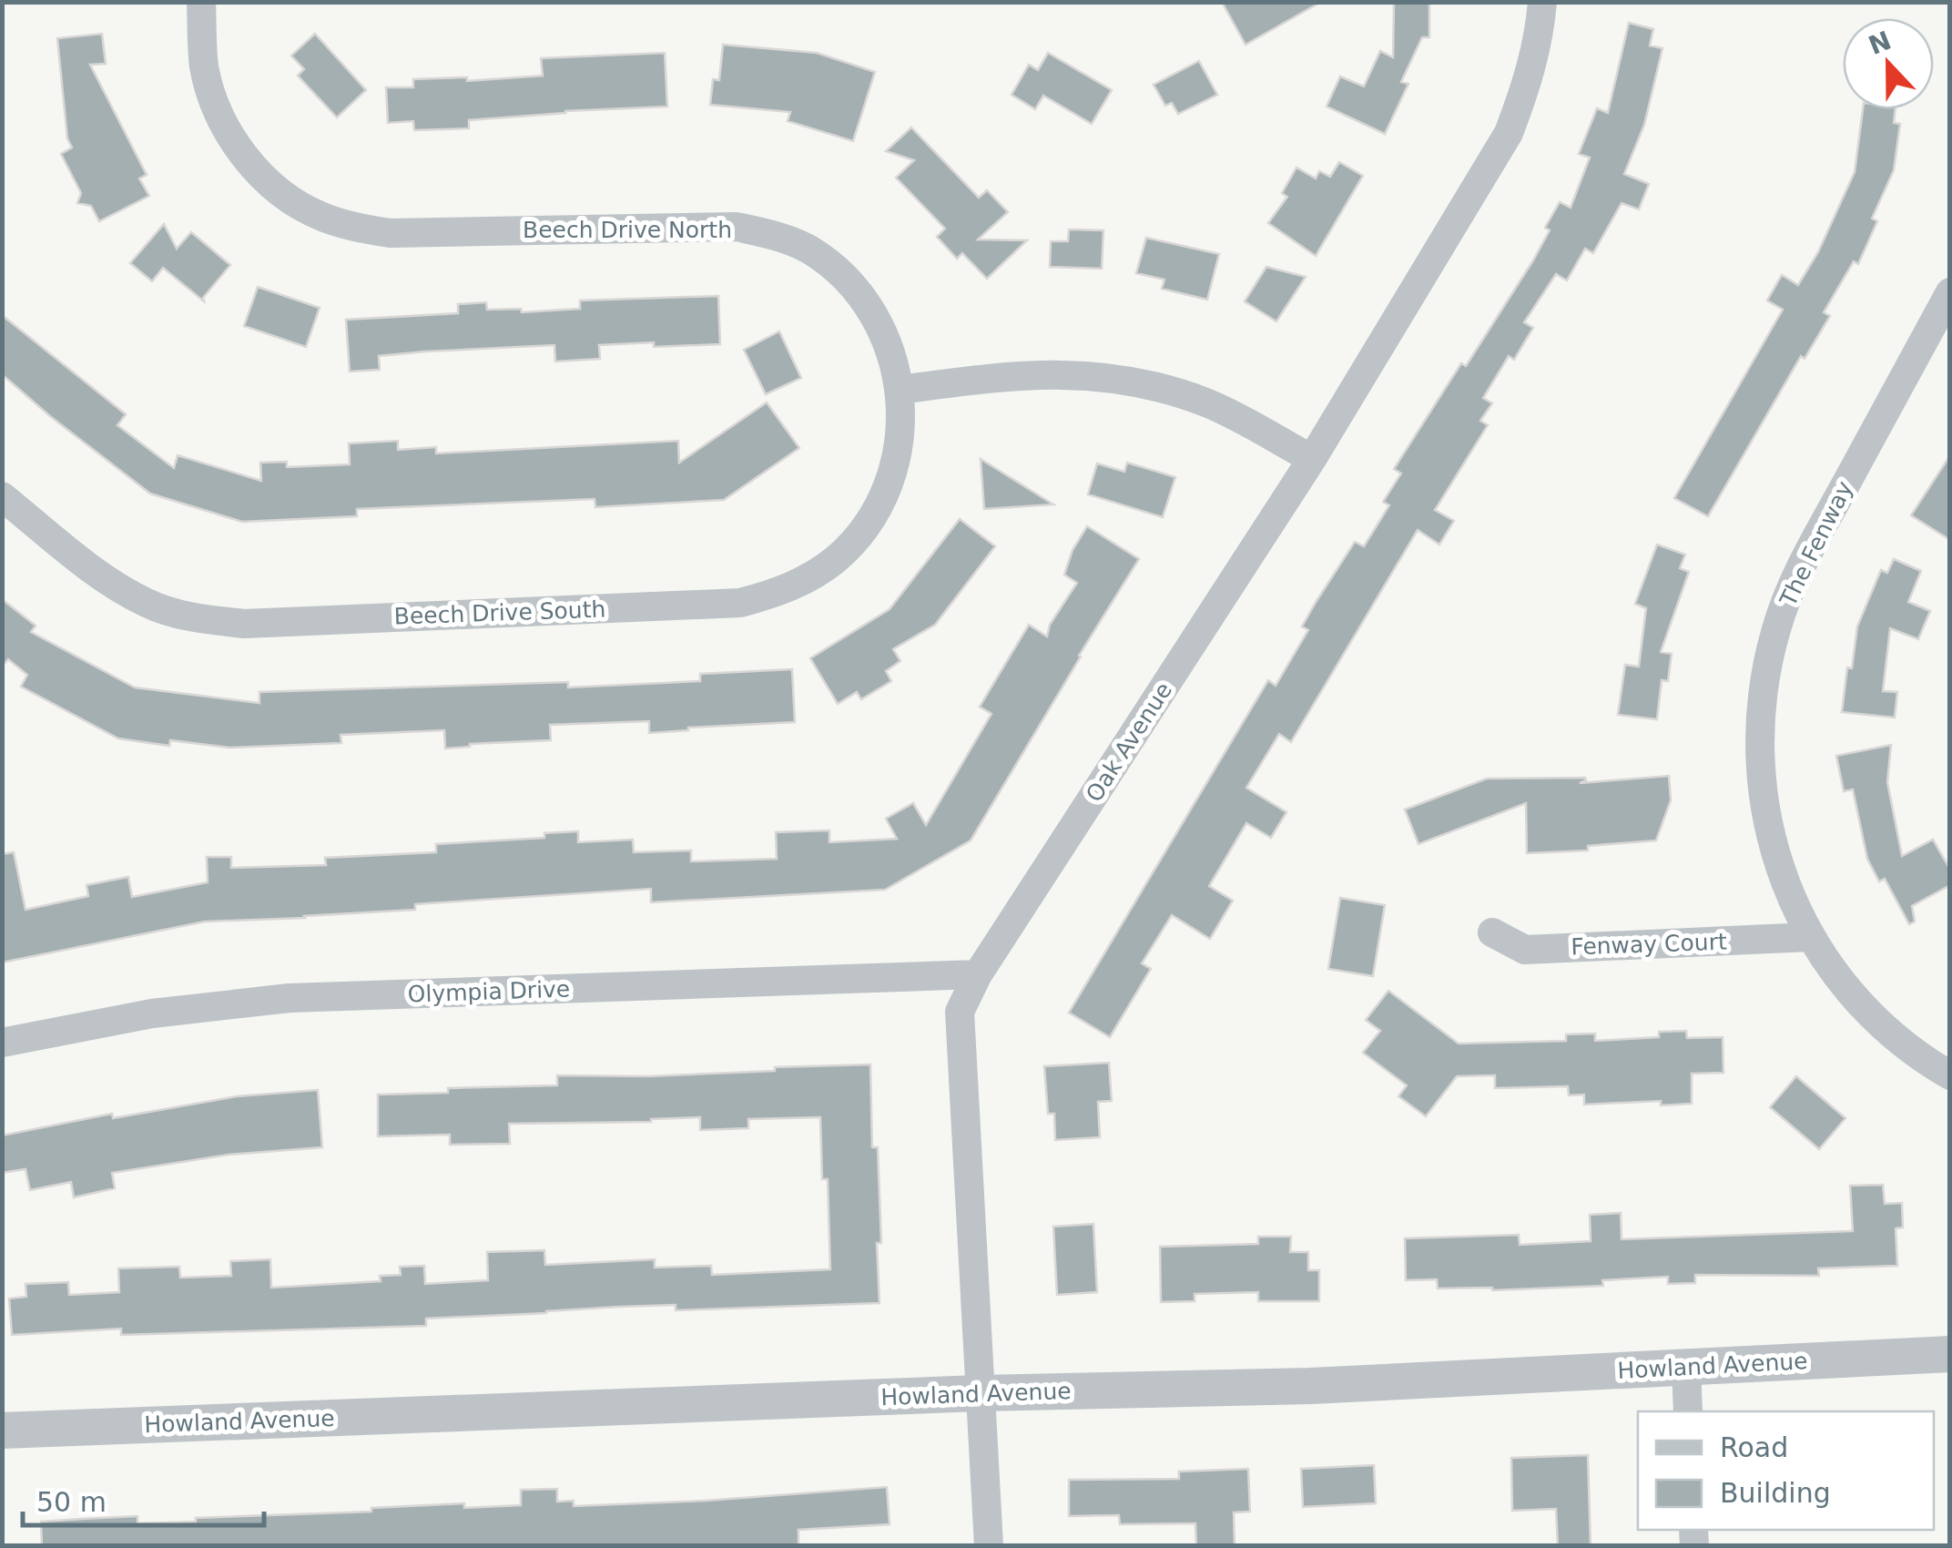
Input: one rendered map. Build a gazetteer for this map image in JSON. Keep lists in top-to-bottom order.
{
  "streets": {
    "street": [
      "Beech Drive North",
      "The Fenway",
      "Beech Drive South",
      "Oak Avenue",
      "Fenway Court",
      "Olympia Drive",
      "Howland Avenue"
    ]
  },
  "crossings": [
    ["Beech Drive North", "Beech Drive South"],
    ["The Fenway", "Fenway Court"],
    ["Oak Avenue", "Olympia Drive"],
    ["Oak Avenue", "Howland Avenue"]
  ],
  "legend": ["Road", "Building"],
  "scale_bar": "50 m",
  "north": "top"
}
